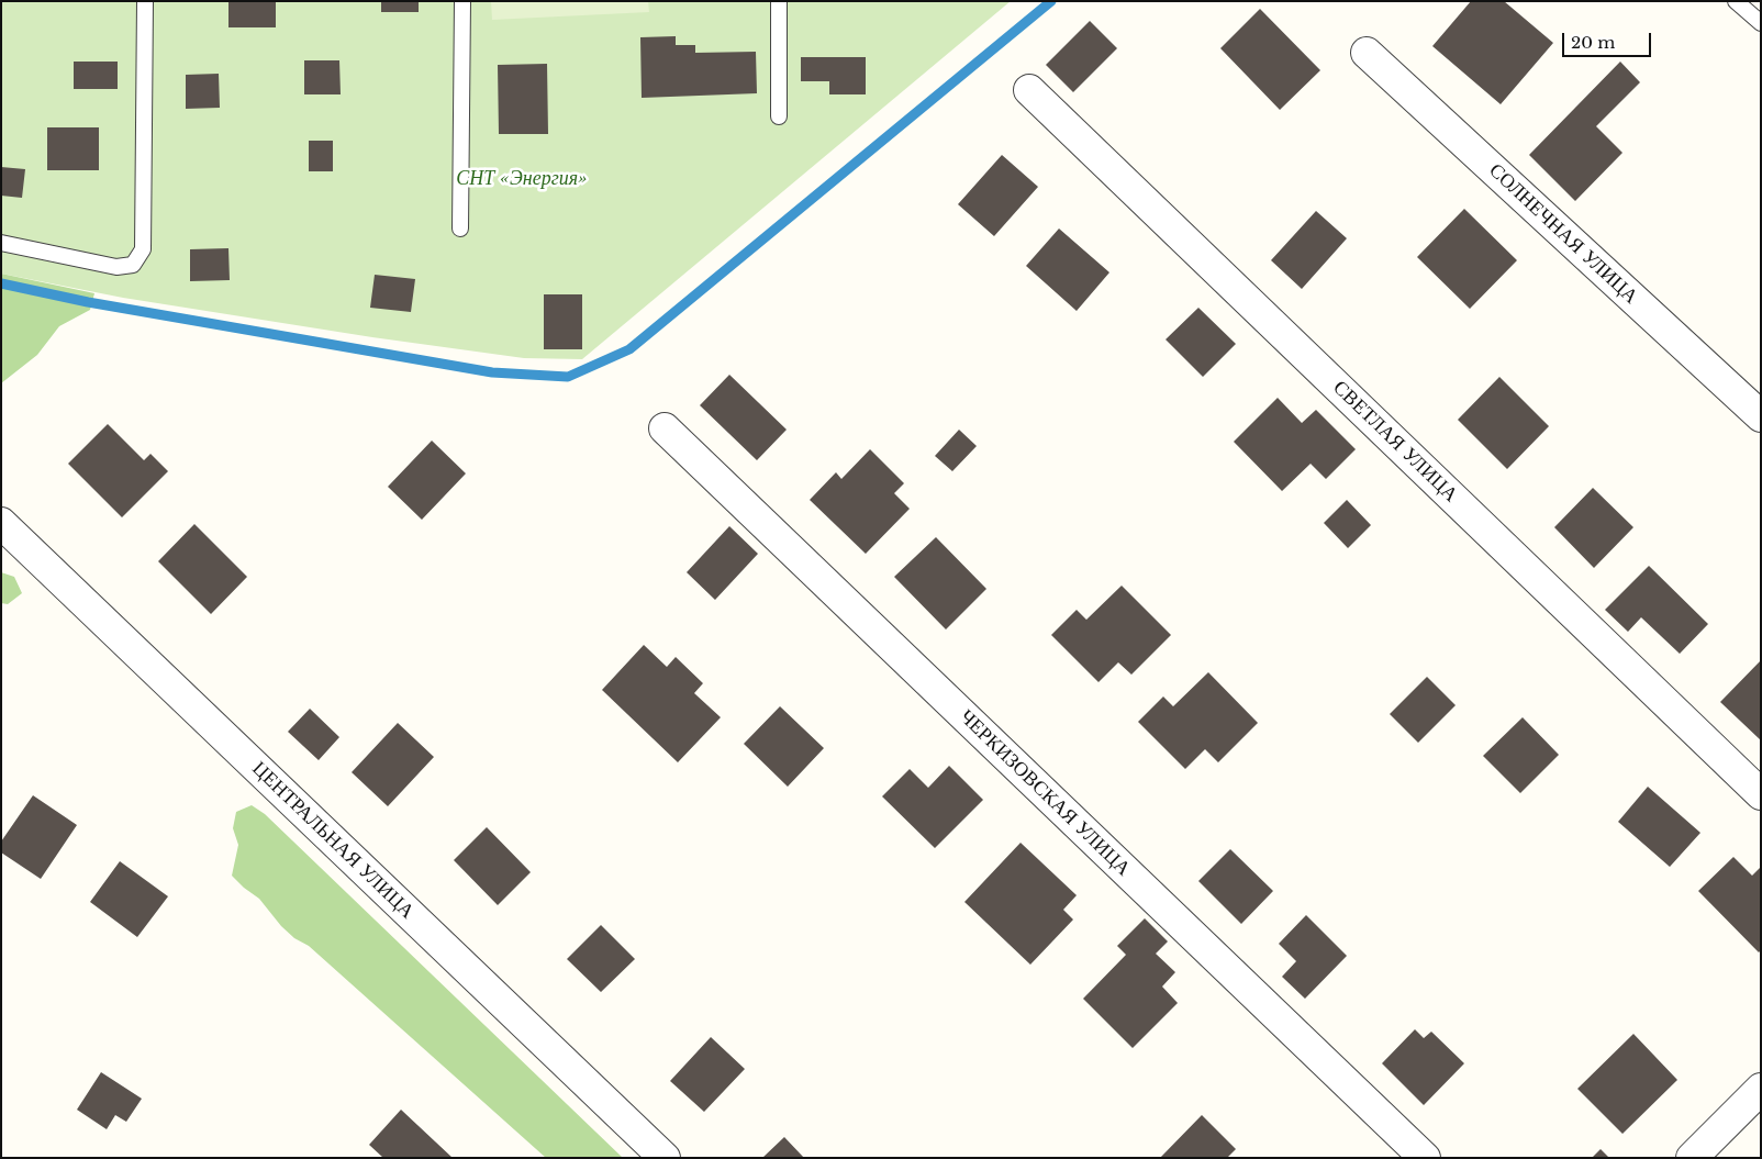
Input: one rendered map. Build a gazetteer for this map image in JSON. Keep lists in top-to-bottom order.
{
  "streets": {
    "street": [
      "СОЛНЕЧНАЯ УЛИЦА",
      "СВЕТЛАЯ УЛИЦА",
      "ЧЕРКИЗОВСКАЯ УЛИЦА",
      "ЦЕНТРАЛЬНАЯ УЛИЦА"
    ]
  },
  "parks": ["СНТ «Энергия»"],
  "scale_bar": "20 m"
}
